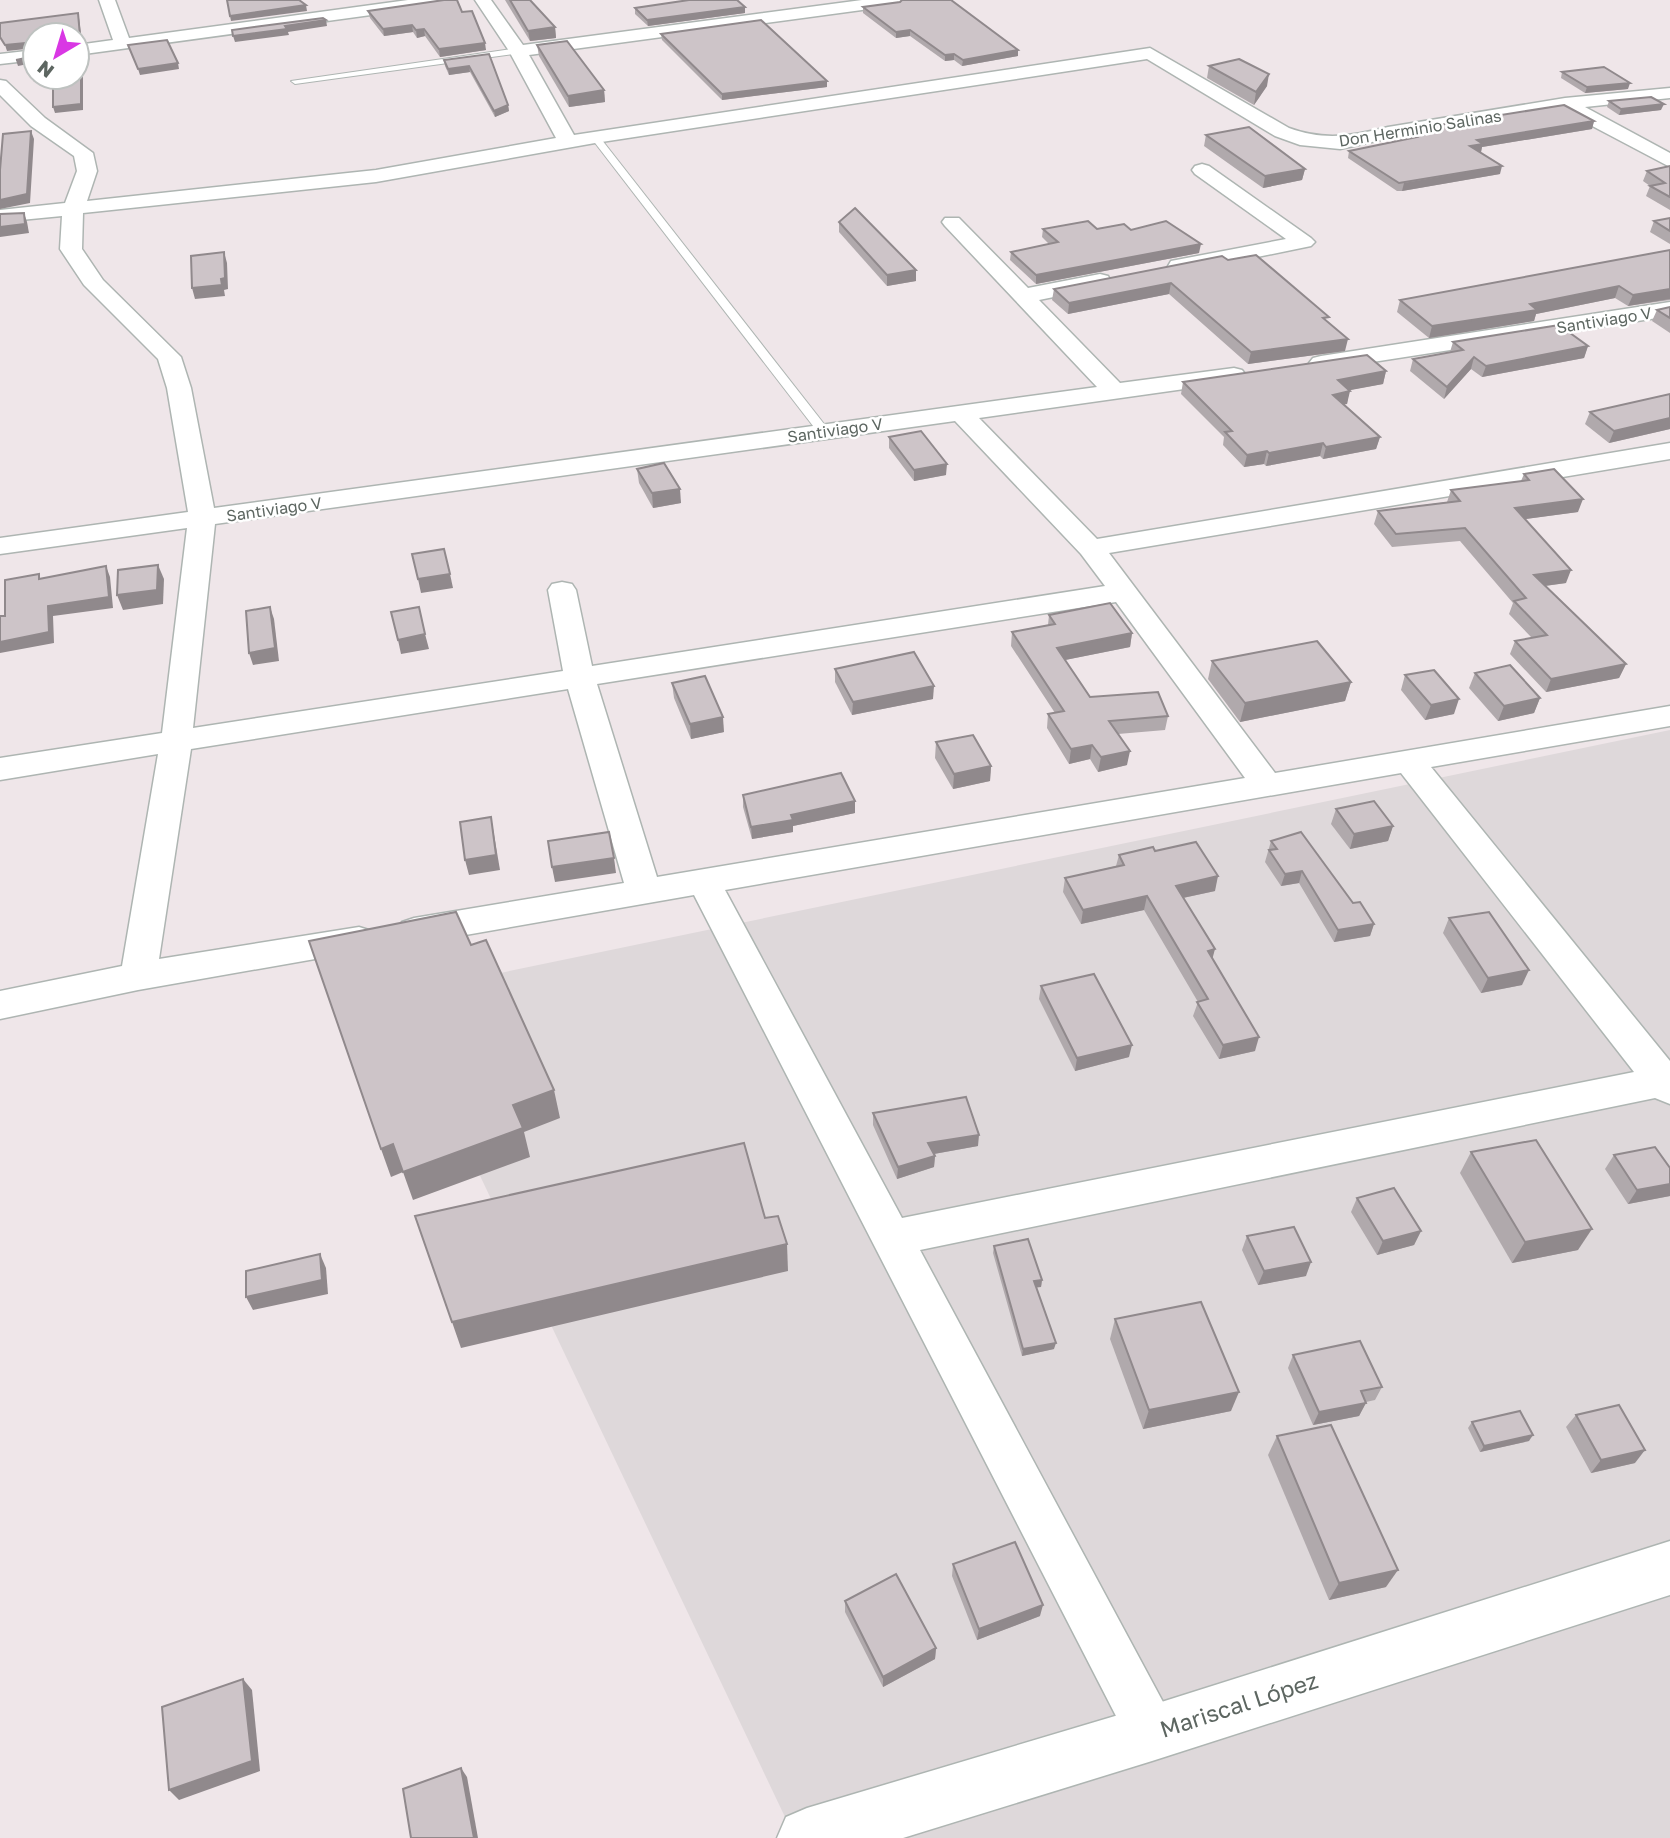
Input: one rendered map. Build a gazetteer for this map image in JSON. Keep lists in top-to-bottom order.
{
  "streets": {
    "street": ["Don Herminio Salinas", "Santiviago V", "Mariscal López"]
  },
  "north": "bottom left"
}
